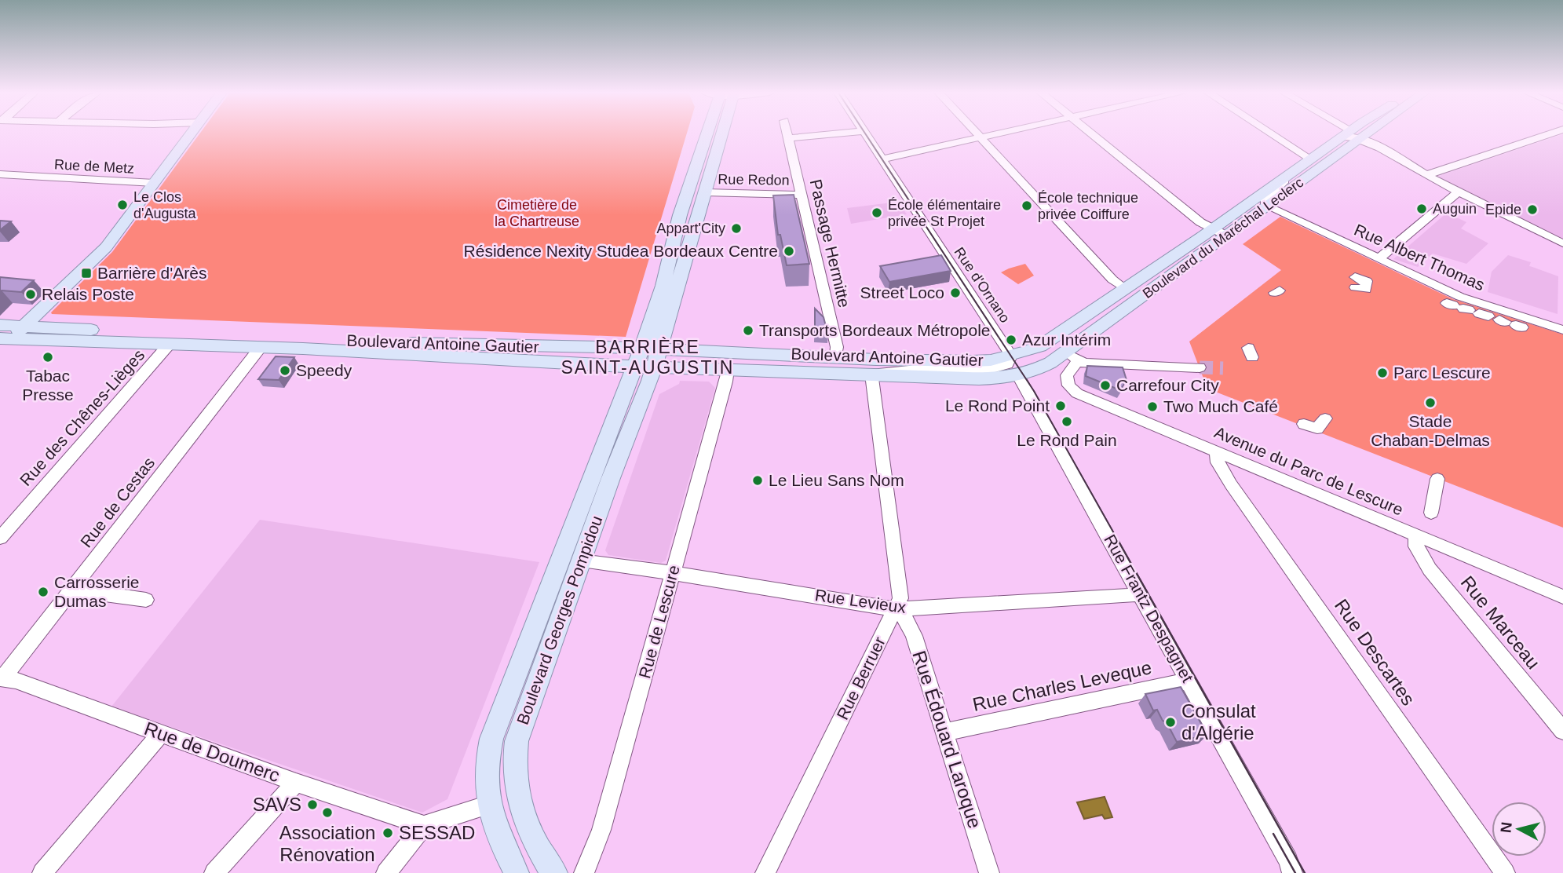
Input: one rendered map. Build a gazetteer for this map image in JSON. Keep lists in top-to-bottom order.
{
  "streets": {
    "main road": ["Boulevard du Maréchal Leclerc", "Boulevard Antoine Gautier", "Boulevard Georges Pompidou"],
    "street": [
      "Rue de Metz",
      "Rue Redon",
      "Passage Hermitte",
      "Rue Albert Thomas",
      "Rue d'Ornano",
      "Rue des Chênes-Lièges",
      "Avenue du Parc de Lescure",
      "Rue de Cestas",
      "Rue Levieux",
      "Rue Frantz Despagnet",
      "Rue de Lescure",
      "Rue Marceau",
      "Rue Descartes",
      "Rue Berruer",
      "Rue Charles Leveque",
      "Rue Édouard Laroque",
      "Rue de Doumerc"
    ]
  },
  "crossings": [
    ["Rue Redon", "Passage Hermitte"],
    ["Boulevard du Maréchal Leclerc", "Rue Albert Thomas"],
    ["Boulevard du Maréchal Leclerc", "Rue d'Ornano"],
    ["Boulevard du Maréchal Leclerc", "Boulevard Antoine Gautier"],
    ["Boulevard du Maréchal Leclerc", "Rue Frantz Despagnet"],
    ["Passage Hermitte", "Boulevard Antoine Gautier"],
    ["Rue d'Ornano", "Boulevard Antoine Gautier"],
    ["Boulevard Antoine Gautier", "Rue des Chênes-Lièges"],
    ["Boulevard Antoine Gautier", "Rue de Cestas"],
    ["Boulevard Antoine Gautier", "Rue Frantz Despagnet"],
    ["Boulevard Antoine Gautier", "Boulevard Georges Pompidou"],
    ["Boulevard Antoine Gautier", "Rue de Lescure"],
    ["Boulevard Antoine Gautier", "Rue Berruer"],
    ["Avenue du Parc de Lescure", "Rue Marceau"],
    ["Avenue du Parc de Lescure", "Rue Descartes"],
    ["Rue de Cestas", "Rue de Doumerc"],
    ["Rue Levieux", "Rue Frantz Despagnet"],
    ["Rue Levieux", "Boulevard Georges Pompidou"],
    ["Rue Levieux", "Rue de Lescure"],
    ["Rue Levieux", "Rue Berruer"],
    ["Rue Levieux", "Rue Édouard Laroque"],
    ["Rue Frantz Despagnet", "Rue Charles Leveque"],
    ["Rue Berruer", "Rue Édouard Laroque"],
    ["Rue Charles Leveque", "Rue Édouard Laroque"]
  ],
  "districts": ["BARRIÈRE SAINT-AUGUSTIN"],
  "parks": ["Cimetière de la Chartreuse"],
  "places": {
    "other": [
      "Le Clos d'Augusta",
      "École technique privée Coiffure",
      "Auguin",
      "Epide",
      "École élémentaire privée St Projet",
      "Appart'City",
      "Résidence Nexity Studea Bordeaux Centre",
      "Street Loco",
      "Relais Poste",
      "Transports Bordeaux Métropole",
      "Azur Intérim",
      "Tabac Presse",
      "Speedy",
      "Parc Lescure",
      "Carrefour City",
      "Stade Chaban-Delmas",
      "Le Rond Point",
      "Two Much Café",
      "Le Rond Pain",
      "Le Lieu Sans Nom",
      "Carrosserie Dumas",
      "Consulat d'Algérie",
      "SAVS",
      "Association Rénovation",
      "SESSAD"
    ],
    "transit": ["Barrière d'Arès"]
  },
  "north": "left"
}
